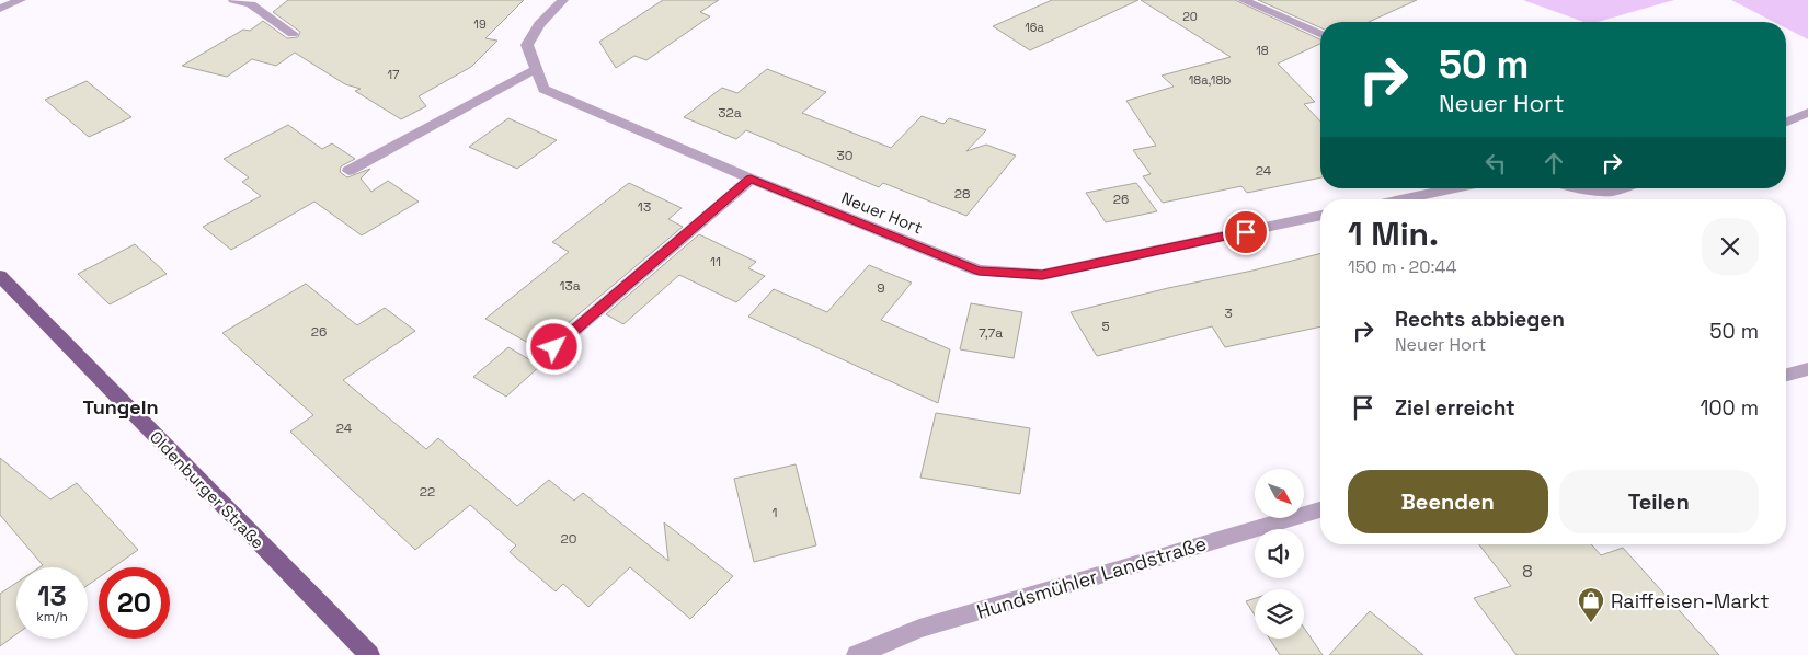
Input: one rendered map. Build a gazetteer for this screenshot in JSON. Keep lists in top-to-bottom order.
{
  "streets": {
    "main road": ["Oldenburger Straße"],
    "street": ["Neuer Hort", "Hundsmühler Landstraße"]
  },
  "districts": ["Tungeln"],
  "places": {
    "shop": ["Raiffeisen-Markt"]
  },
  "house_numbers": [
    "20",
    "19",
    "16a",
    "18",
    "17",
    "18a,18b",
    "32a",
    "30",
    "24",
    "28",
    "26",
    "13",
    "11",
    "13a",
    "9",
    "3",
    "5",
    "26",
    "7,7a",
    "24",
    "22",
    "1",
    "20",
    "8"
  ],
  "north": "bottom right",
  "page": {
    "turn": ["50 m", "Neuer Hort"],
    "heading": ["1 Min.", "150 m · 20:44"],
    "list": [
      {
        "name": "Rechts abbiegen",
        "note": "Neuer Hort",
        "value": "50 m"
      },
      {
        "name": "Ziel erreicht",
        "value": "100 m"
      }
    ],
    "buttons": ["Beenden", "Teilen"],
    "speed": "13 km/h",
    "limit": "20"
  }
}
